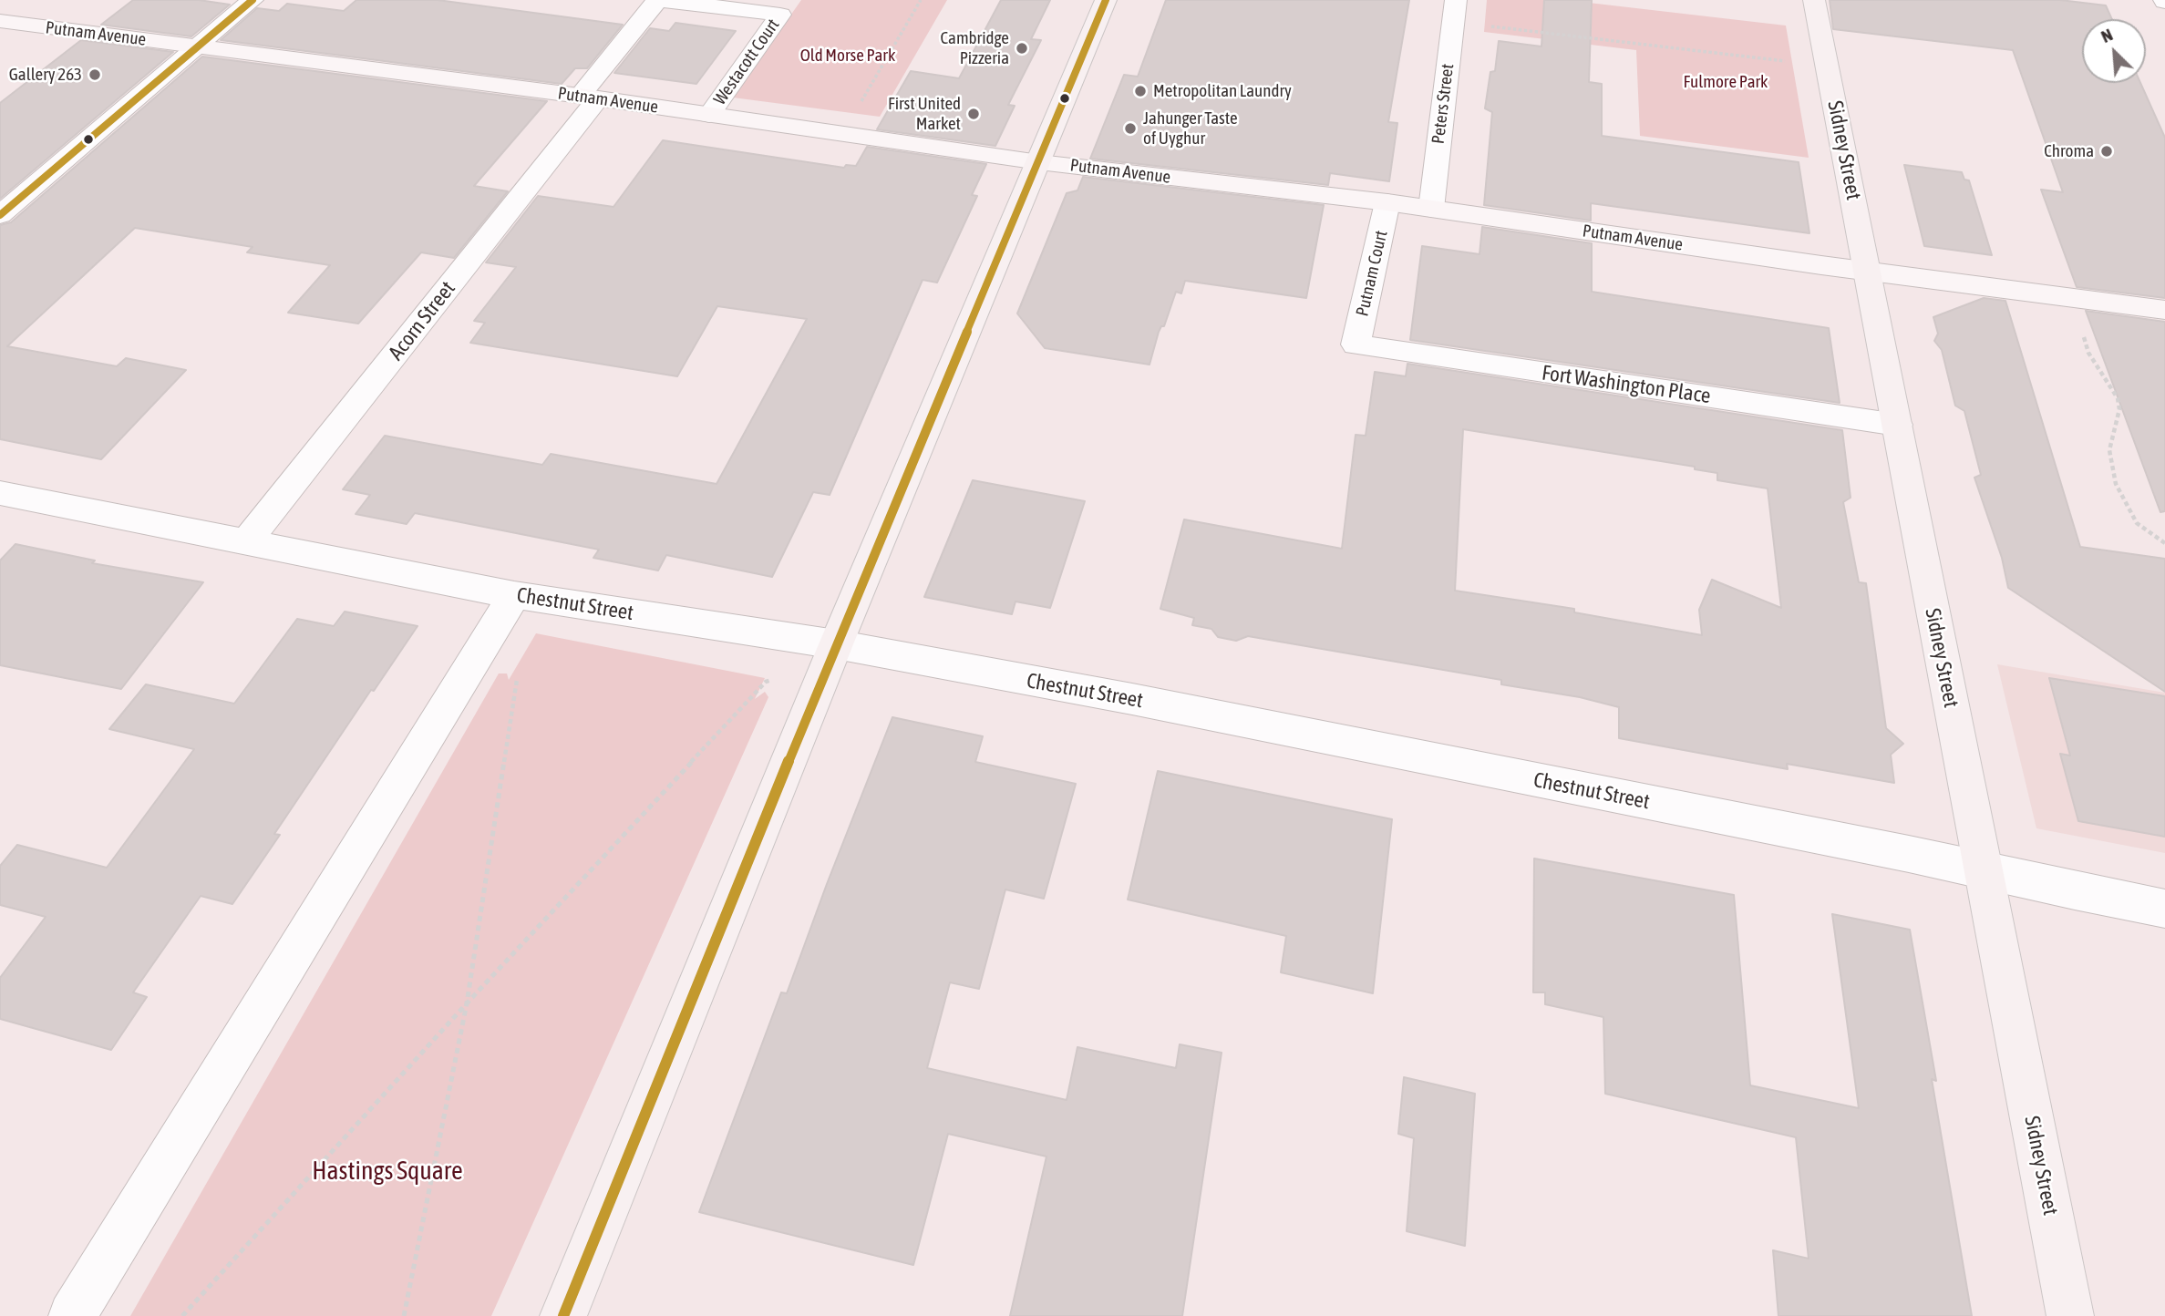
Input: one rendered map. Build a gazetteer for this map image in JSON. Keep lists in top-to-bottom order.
{
  "streets": {
    "main road": ["Putnam Avenue", "Sidney Street"],
    "street": [
      "Westacott Court",
      "Peters Street",
      "Putnam Court",
      "Acorn Street",
      "Fort Washington Place",
      "Chestnut Street"
    ]
  },
  "crossings": [
    ["Putnam Avenue", "Westacott Court"],
    ["Putnam Avenue", "Peters Street"],
    ["Putnam Avenue", "Sidney Street"],
    ["Putnam Avenue", "Putnam Court"],
    ["Putnam Avenue", "Acorn Street"],
    ["Westacott Court", "Acorn Street"],
    ["Sidney Street", "Fort Washington Place"],
    ["Sidney Street", "Chestnut Street"],
    ["Putnam Court", "Fort Washington Place"],
    ["Acorn Street", "Chestnut Street"]
  ],
  "parks": ["Old Morse Park", "Fulmore Park", "Hastings Square"],
  "places": [
    "Cambridge Pizzeria",
    "Gallery 263",
    "Metropolitan Laundry",
    "First United Market",
    "Jahunger Taste of Uyghur",
    "Chroma"
  ],
  "north": "top left"
}
